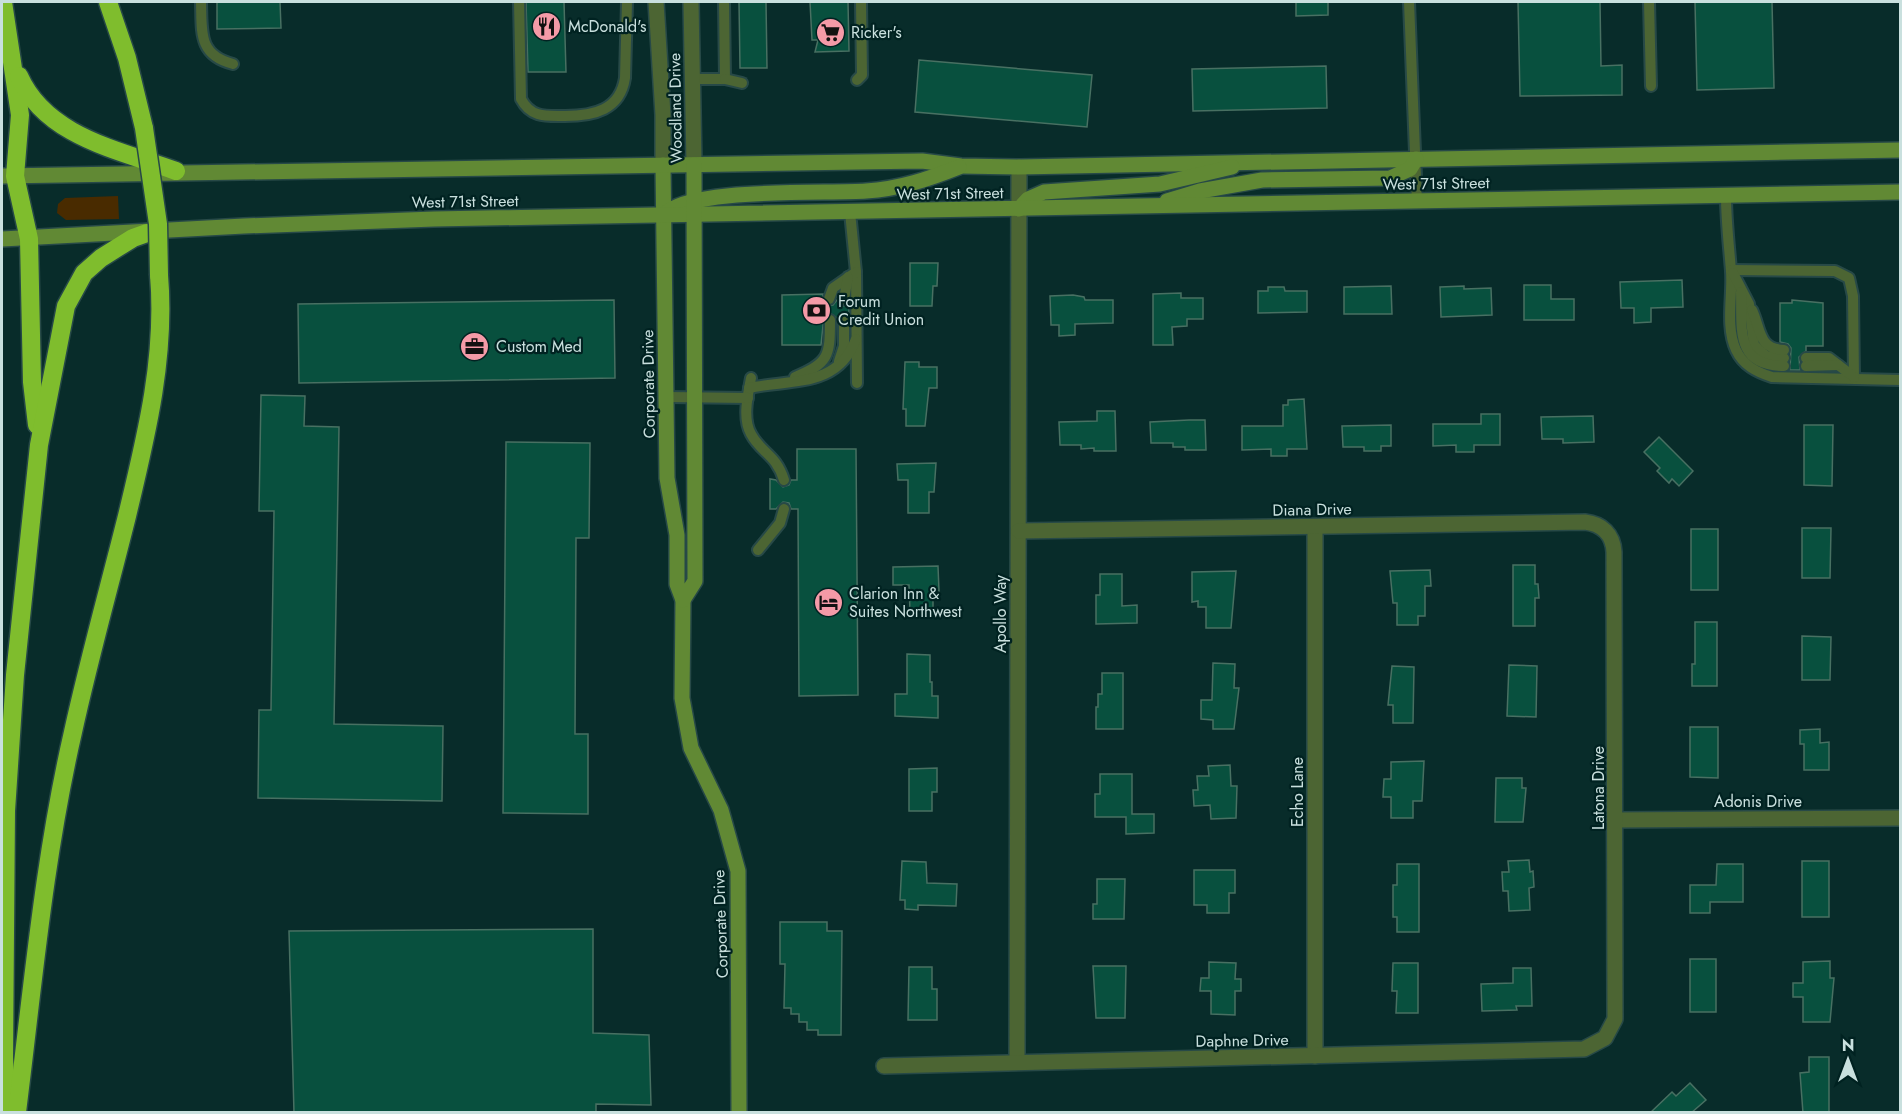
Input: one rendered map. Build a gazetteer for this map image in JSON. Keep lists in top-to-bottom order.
{
  "streets": {
    "main road": ["Woodland Drive", "West 71st Street", "Corporate Drive"],
    "street": [
      "Diana Drive",
      "Apollo Way",
      "Latona Drive",
      "Echo Lane",
      "Adonis Drive",
      "Daphne Drive"
    ]
  },
  "crossings": [
    ["Woodland Drive", "West 71st Street"],
    ["Woodland Drive", "Corporate Drive"],
    ["West 71st Street", "Corporate Drive"],
    ["West 71st Street", "Apollo Way"],
    ["Diana Drive", "Apollo Way"],
    ["Diana Drive", "Latona Drive"],
    ["Diana Drive", "Echo Lane"],
    ["Apollo Way", "Daphne Drive"],
    ["Latona Drive", "Adonis Drive"],
    ["Latona Drive", "Daphne Drive"],
    ["Echo Lane", "Daphne Drive"]
  ],
  "places": {
    "restaurant": ["McDonald's"],
    "supermarket": ["Ricker's"],
    "bank": ["Forum Credit Union"],
    "office": ["Custom Med"],
    "hotel": ["Clarion Inn & Suites Northwest"]
  },
  "north": "top"
}
